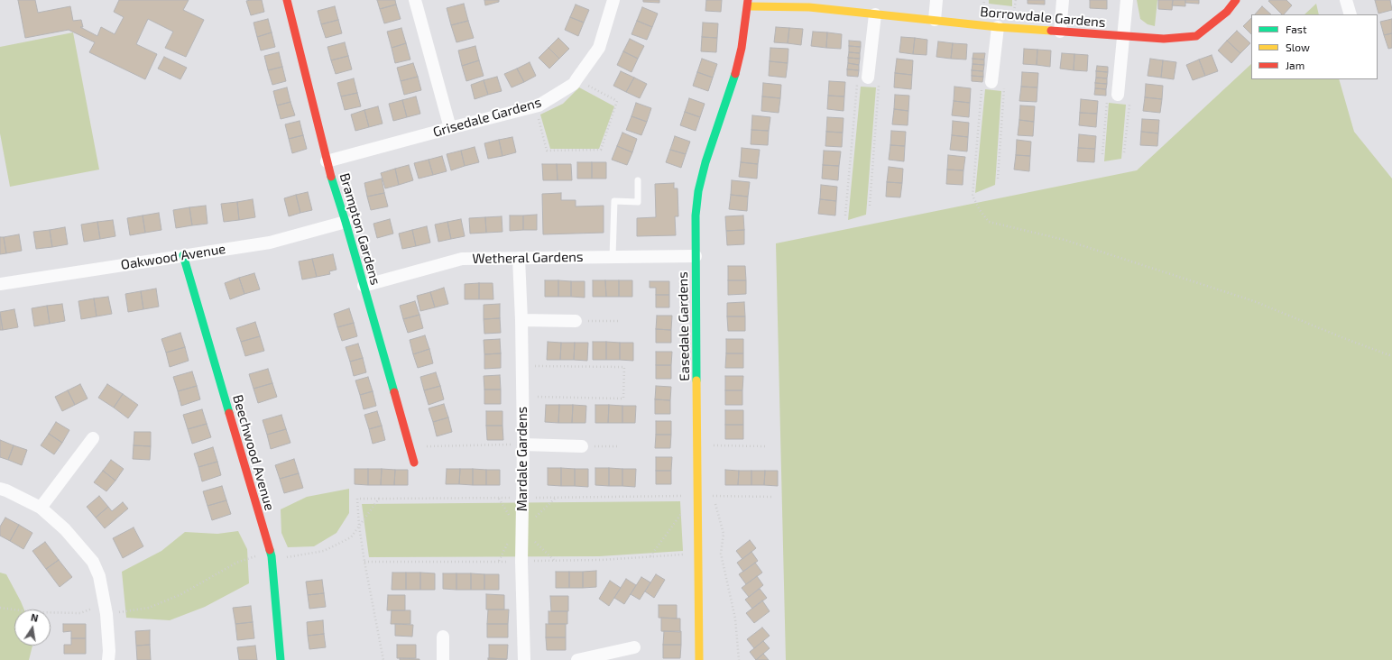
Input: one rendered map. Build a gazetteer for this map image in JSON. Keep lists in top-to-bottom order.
{
  "streets": {
    "street": [
      "Borrowdale Gardens",
      "Grisedale Gardens",
      "Brampton Gardens",
      "Oakwood Avenue",
      "Wetheral Gardens",
      "Easedale Gardens",
      "Beechwood Avenue",
      "Mardale Gardens"
    ]
  },
  "crossings": [
    ["Borrowdale Gardens", "Easedale Gardens"],
    ["Grisedale Gardens", "Brampton Gardens"],
    ["Brampton Gardens", "Oakwood Avenue"],
    ["Brampton Gardens", "Wetheral Gardens"],
    ["Oakwood Avenue", "Beechwood Avenue"],
    ["Wetheral Gardens", "Easedale Gardens"],
    ["Wetheral Gardens", "Mardale Gardens"]
  ],
  "legend": ["Fast", "Slow", "Jam"],
  "north": "top"
}
